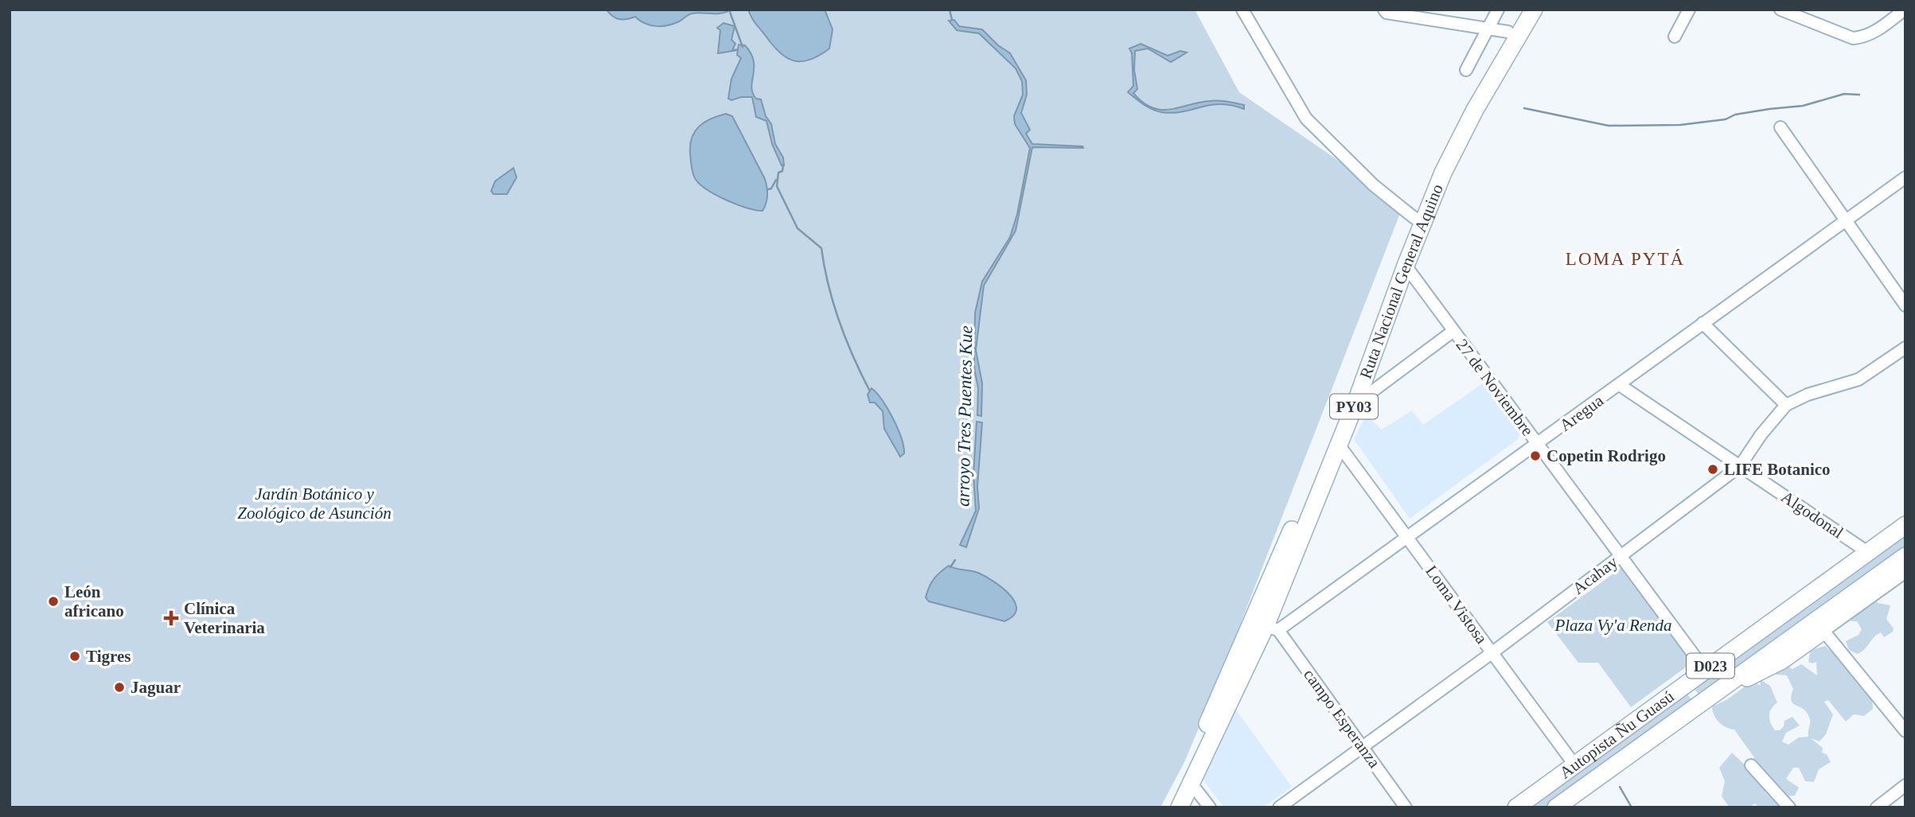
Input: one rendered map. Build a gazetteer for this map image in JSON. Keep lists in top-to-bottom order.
{
  "streets": {
    "highway": [
      "Ruta Nacional General Aquino",
      "PY03",
      "D023",
      "Autopista Ñu Guasú"
    ],
    "street": [
      "27 de Noviembre",
      "Aregua",
      "Algodonal",
      "Acahay",
      "Loma Vistosa",
      "campo Esperanza"
    ]
  },
  "crossings": [
    ["Ruta Nacional General Aquino", "27 de Noviembre"],
    ["Ruta Nacional General Aquino", "Aregua"],
    ["Ruta Nacional General Aquino", "Loma Vistosa"],
    ["Ruta Nacional General Aquino", "campo Esperanza"],
    ["27 de Noviembre", "Aregua"],
    ["27 de Noviembre", "Acahay"],
    ["27 de Noviembre", "Autopista Ñu Guasú"],
    ["Aregua", "Algodonal"],
    ["Aregua", "Loma Vistosa"],
    ["Aregua", "campo Esperanza"],
    ["Algodonal", "Acahay"],
    ["Algodonal", "Autopista Ñu Guasú"],
    ["Acahay", "Loma Vistosa"],
    ["Acahay", "campo Esperanza"],
    ["Loma Vistosa", "Autopista Ñu Guasú"]
  ],
  "districts": ["LOMA PYTÁ"],
  "water": ["arroyo Tres Puentes Kue"],
  "parks": ["Jardín Botánico y Zoológico de Asunción", "Plaza Vy'a Renda"],
  "places": {
    "other": [
      "Copetin Rodrigo",
      "LIFE Botanico",
      "León africano",
      "Tigres",
      "Jaguar"
    ],
    "health": ["Clínica Veterinaria"]
  }
}
